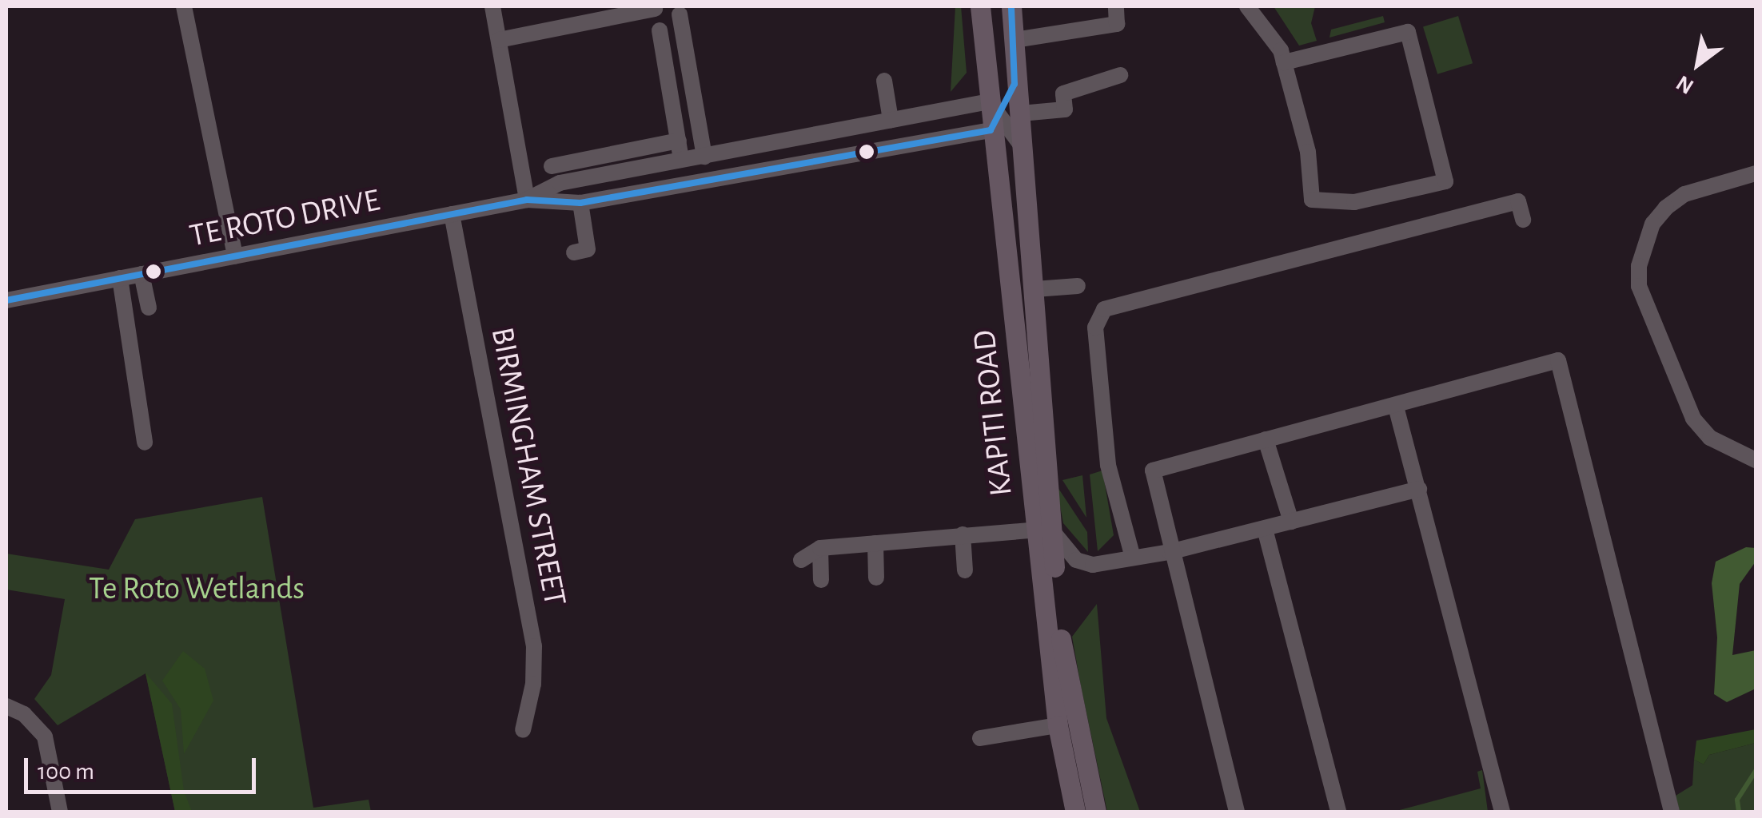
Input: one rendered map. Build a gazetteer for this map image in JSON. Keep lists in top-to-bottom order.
{
  "streets": {
    "main road": ["KAPITI ROAD"],
    "street": ["TE ROTO DRIVE", "BIRMINGHAM STREET"]
  },
  "crossings": [
    ["TE ROTO DRIVE", "KAPITI ROAD"],
    ["TE ROTO DRIVE", "BIRMINGHAM STREET"]
  ],
  "parks": ["Te Roto Wetlands"],
  "scale_bar": "100 m",
  "north": "bottom left"
}
